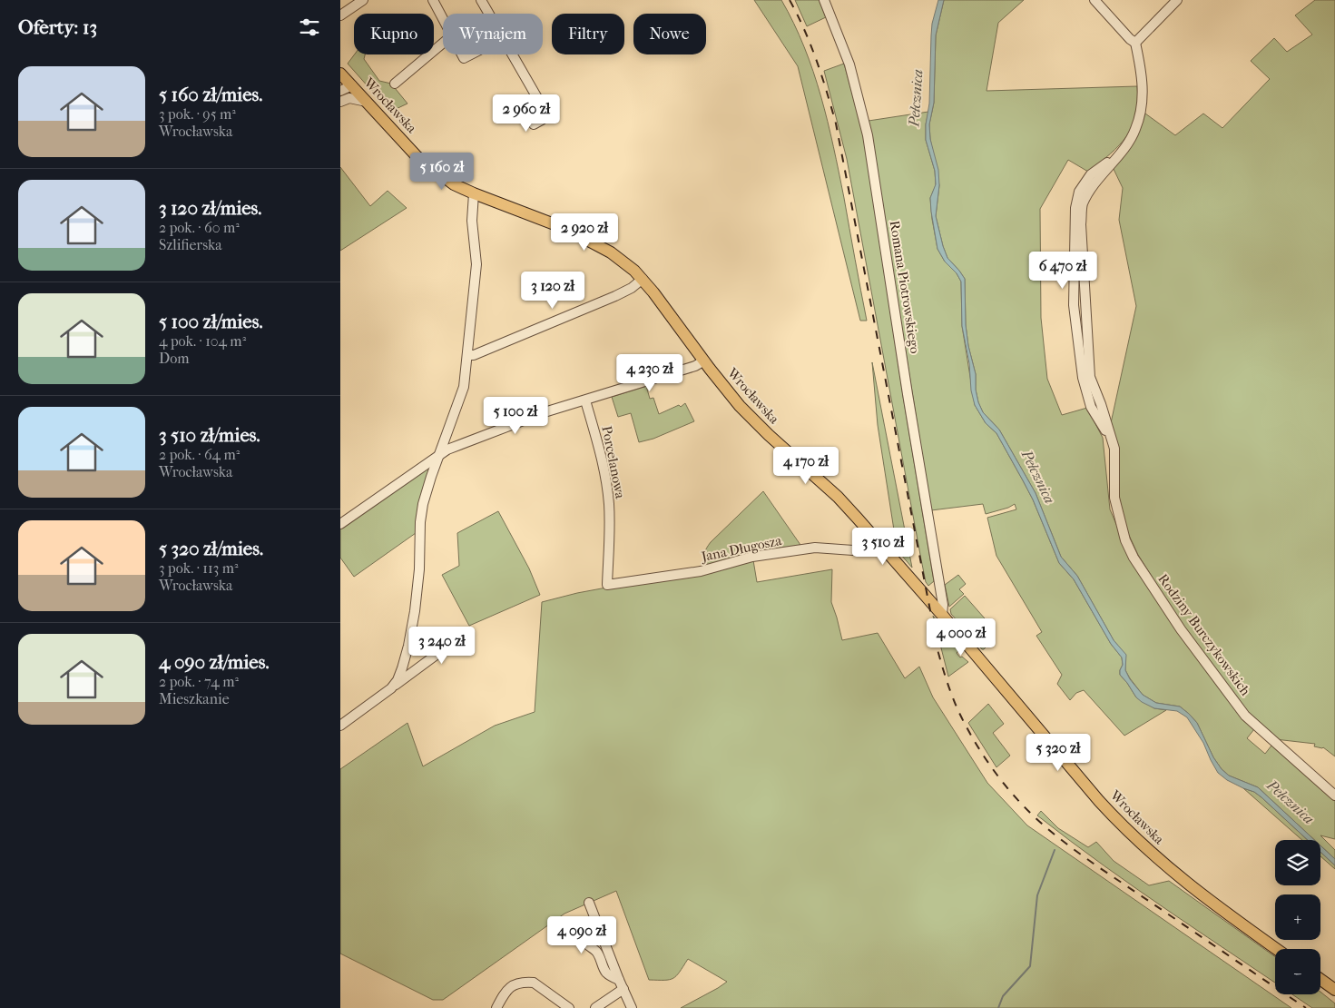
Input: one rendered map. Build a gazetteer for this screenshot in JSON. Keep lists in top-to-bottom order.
{
  "streets": {
    "main road": ["Wrocławska"],
    "street": [
      "Romana Piotrowskiego",
      "Porcelanowa",
      "Jana Długosza",
      "Rodziny Burczykowskich"
    ]
  },
  "crossings": [
    ["Wrocławska", "Romana Piotrowskiego"],
    ["Wrocławska", "Jana Długosza"],
    ["Porcelanowa", "Jana Długosza"]
  ],
  "water": ["Pełcznica"],
  "page": {
    "heading": "Oferty: 13",
    "chip": [
      "Kupno",
      "Wynajem",
      "Filtry",
      "Nowe"
    ],
    "list": [
      {
        "name": "5 160 zł/mies.",
        "note": "3 pok. · 95 m² · Wrocławska"
      },
      {
        "name": "3 120 zł/mies.",
        "note": "2 pok. · 60 m² · Szlifierska"
      },
      {
        "name": "5 100 zł/mies.",
        "note": "4 pok. · 104 m² · Dom"
      },
      {
        "name": "3 510 zł/mies.",
        "note": "2 pok. · 64 m² · Wrocławska"
      },
      {
        "name": "5 320 zł/mies.",
        "note": "3 pok. · 113 m² · Wrocławska"
      },
      {
        "name": "4 090 zł/mies.",
        "note": "2 pok. · 74 m² · Mieszkanie"
      }
    ],
    "price": [
      "2 960 zł",
      "5 160 zł",
      "2 920 zł",
      "6 470 zł",
      "3 120 zł",
      "4 230 zł",
      "5 100 zł",
      "4 170 zł",
      "3 510 zł",
      "4 000 zł",
      "3 240 zł",
      "5 320 zł",
      "4 090 zł"
    ],
    "map_buttons": ["+", "−"]
  }
}
